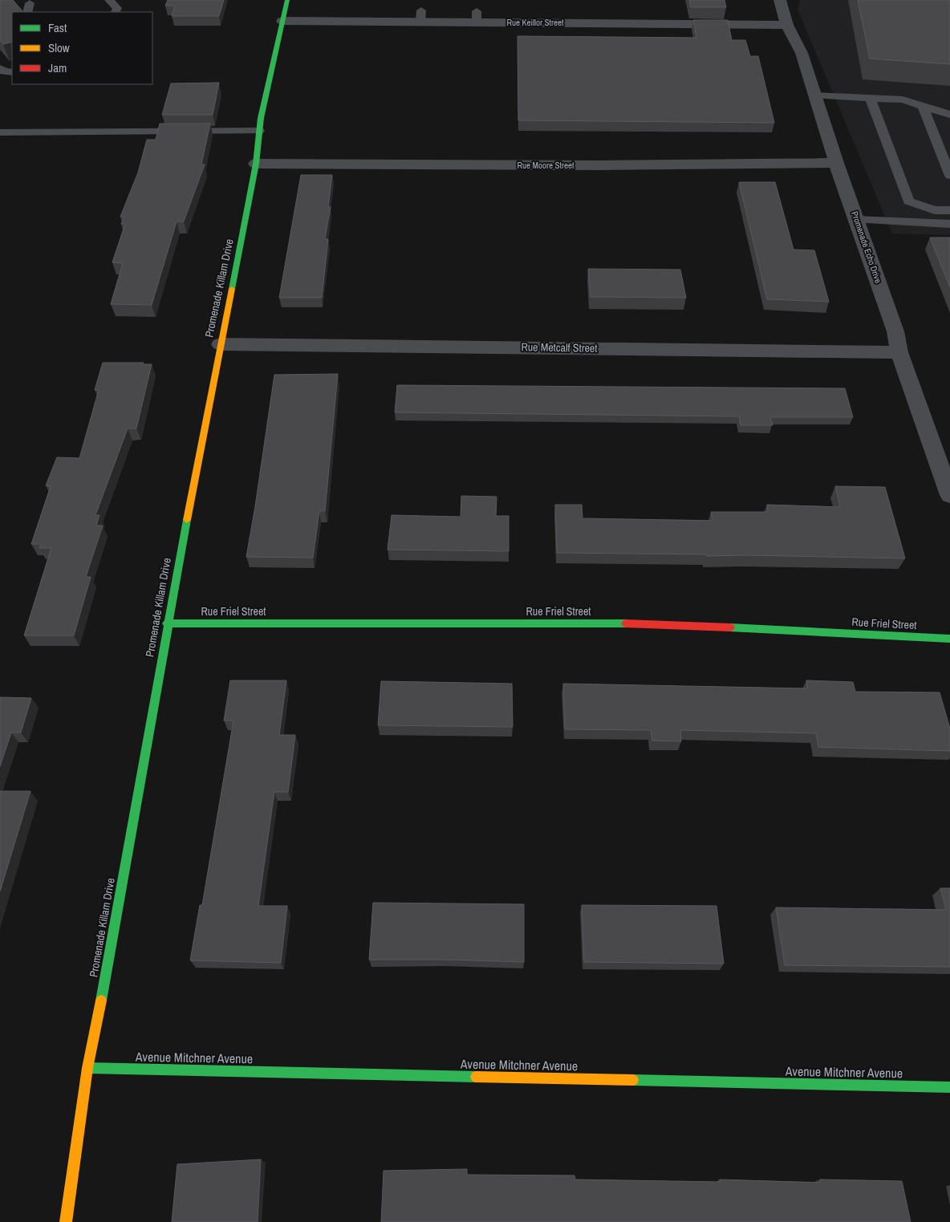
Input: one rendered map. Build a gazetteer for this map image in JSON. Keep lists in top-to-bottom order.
{
  "streets": {
    "main road": ["Promenade Killam Drive", "Rue Friel Street", "Avenue Mitchner Avenue"],
    "street": [
      "Rue Keillor Street",
      "Rue Moore Street",
      "Promenade Echo Drive",
      "Rue Metcalf Street"
    ]
  },
  "crossings": [
    ["Rue Keillor Street", "Promenade Echo Drive"],
    ["Rue Keillor Street", "Promenade Killam Drive"],
    ["Rue Moore Street", "Promenade Echo Drive"],
    ["Rue Moore Street", "Promenade Killam Drive"],
    ["Promenade Echo Drive", "Rue Metcalf Street"],
    ["Promenade Killam Drive", "Rue Metcalf Street"],
    ["Promenade Killam Drive", "Rue Friel Street"],
    ["Promenade Killam Drive", "Avenue Mitchner Avenue"]
  ],
  "legend": ["Fast", "Slow", "Jam"]
}
